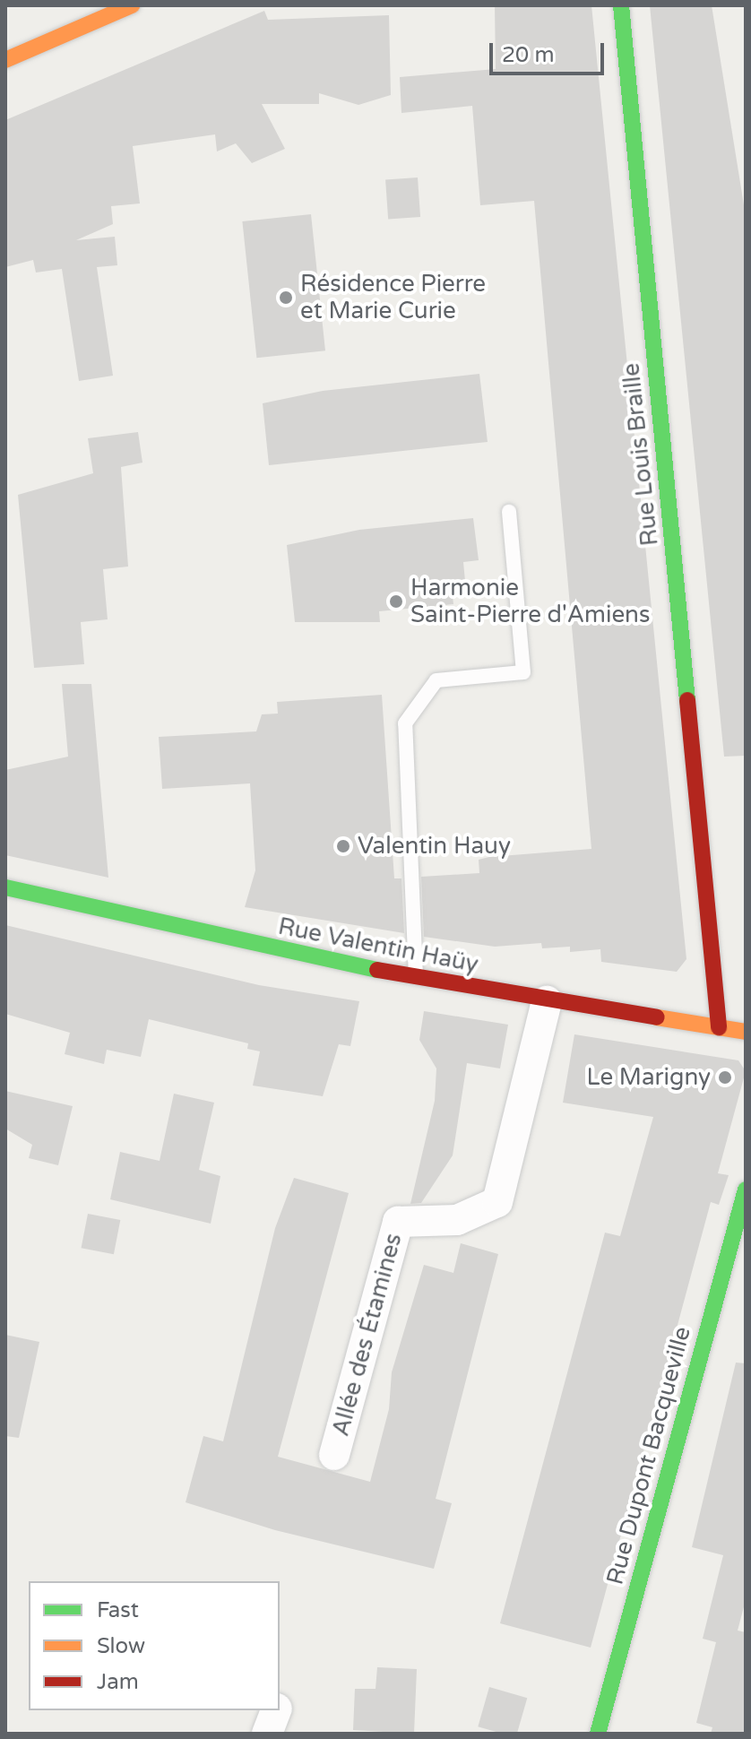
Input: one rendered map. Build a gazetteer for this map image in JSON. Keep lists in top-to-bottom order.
{
  "streets": {
    "street": [
      "Rue Louis Braille",
      "Rue Valentin Haüy",
      "Allée des Étamines",
      "Rue Dupont Bacqueville"
    ]
  },
  "crossings": [
    ["Rue Louis Braille", "Rue Valentin Haüy"],
    ["Rue Valentin Haüy", "Allée des Étamines"]
  ],
  "places": [
    "Résidence Pierre et Marie Curie",
    "Harmonie Saint-Pierre d'Amiens",
    "Valentin Hauy",
    "Le Marigny"
  ],
  "legend": ["Fast", "Slow", "Jam"],
  "scale_bar": "20 m"
}
